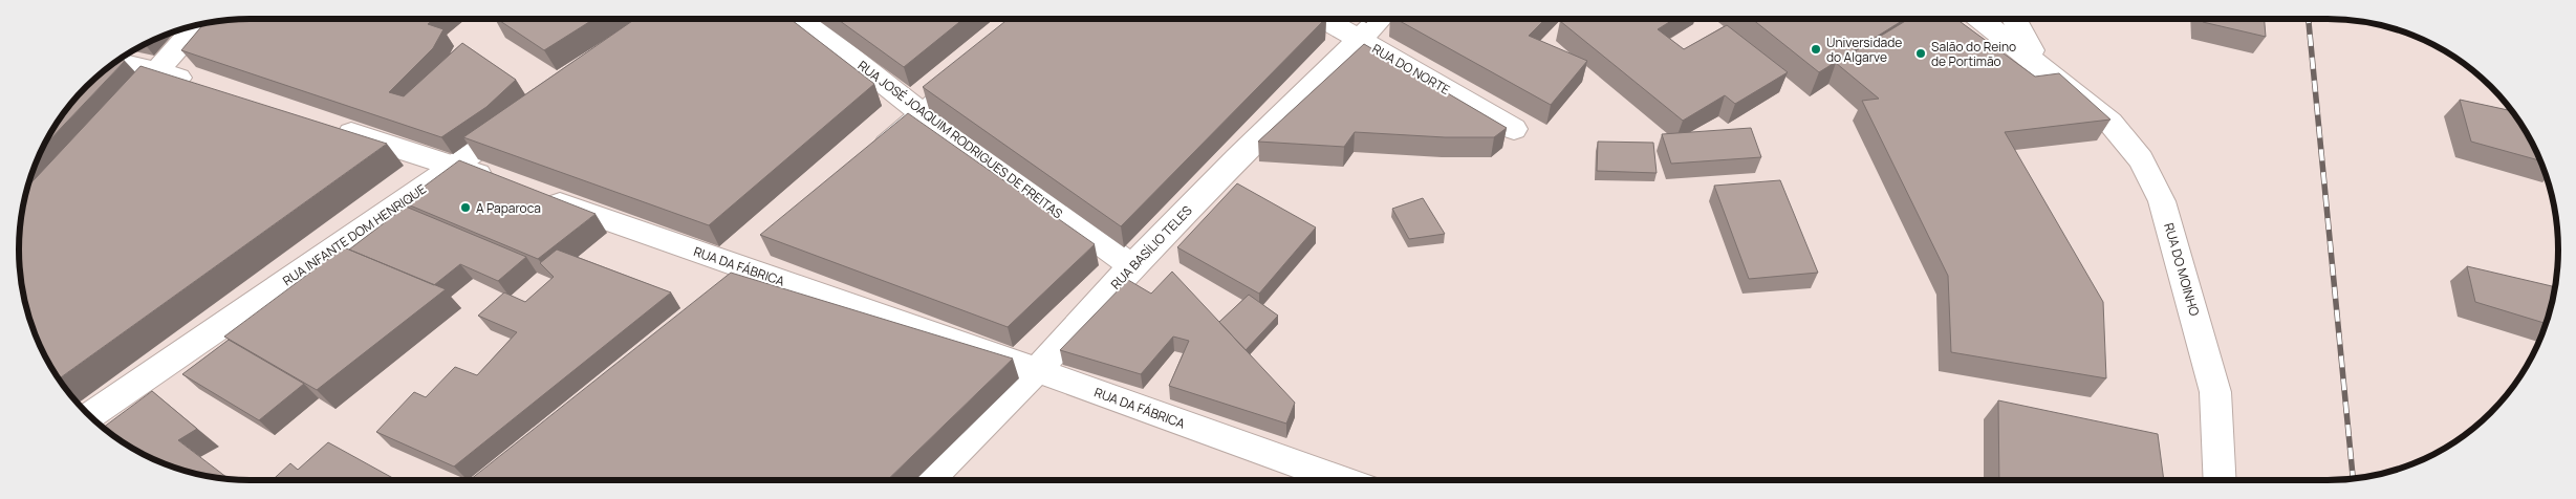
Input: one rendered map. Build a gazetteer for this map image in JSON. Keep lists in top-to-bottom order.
{
  "streets": {
    "street": [
      "RUA DO NORTE",
      "RUA JOSÉ JOAQUIM RODRIGUES DE FREITAS",
      "RUA INFANTE DOM HENRIQUE",
      "RUA BASÍLIO TELES",
      "RUA DA FÁBRICA",
      "RUA DO MOINHO"
    ]
  },
  "crossings": [
    ["RUA DO NORTE", "RUA BASÍLIO TELES"],
    ["RUA JOSÉ JOAQUIM RODRIGUES DE FREITAS", "RUA BASÍLIO TELES"],
    ["RUA BASÍLIO TELES", "RUA DA FÁBRICA"]
  ],
  "places": ["Universidade do Algarve", "Salão do Reino de Portimão", "A Paparoca"]
}
